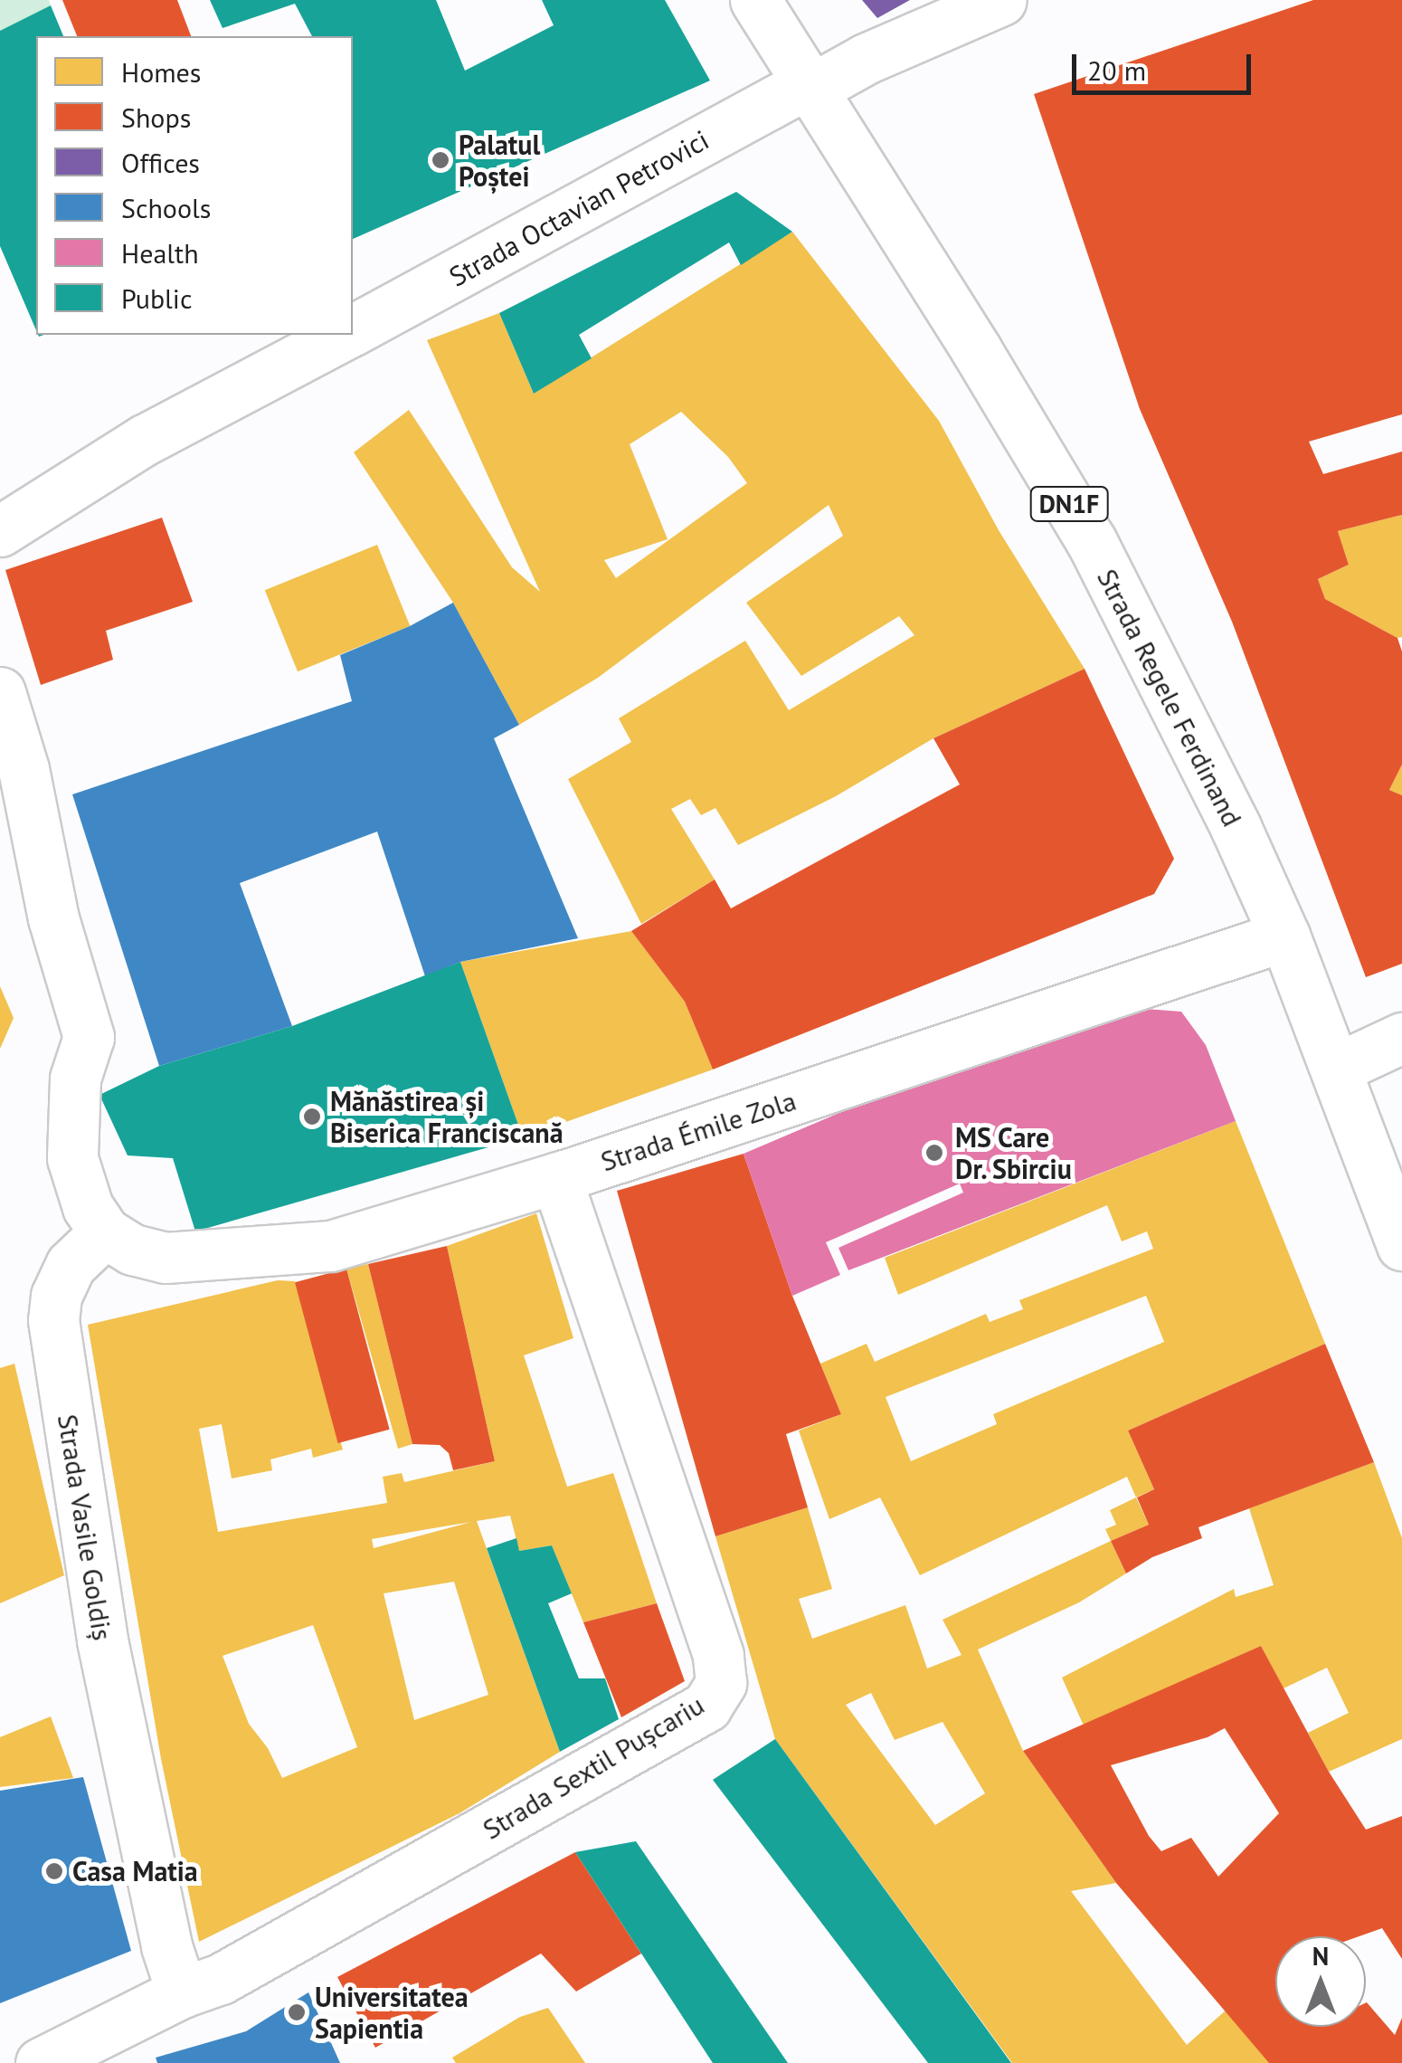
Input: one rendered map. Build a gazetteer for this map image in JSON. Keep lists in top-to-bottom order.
{
  "streets": {
    "street": [
      "Strada Octavian Petrovici",
      "DN1F",
      "Strada Regele Ferdinand",
      "Strada Émile Zola",
      "Strada Vasile Goldiș",
      "Strada Sextil Pușcariu"
    ]
  },
  "crossings": [
    ["Strada Octavian Petrovici", "Strada Regele Ferdinand"],
    ["Strada Regele Ferdinand", "Strada Émile Zola"],
    ["Strada Émile Zola", "Strada Vasile Goldiș"],
    ["Strada Émile Zola", "Strada Sextil Pușcariu"],
    ["Strada Vasile Goldiș", "Strada Sextil Pușcariu"]
  ],
  "places": [
    "Palatul Poștei",
    "Mănăstirea și Biserica Franciscană",
    "MS Care Dr. Sbirciu",
    "Casa Matia",
    "Universitatea Sapientia"
  ],
  "legend": [
    "Homes",
    "Shops",
    "Offices",
    "Schools",
    "Health",
    "Public"
  ],
  "scale_bar": "20 m",
  "north": "top"
}
